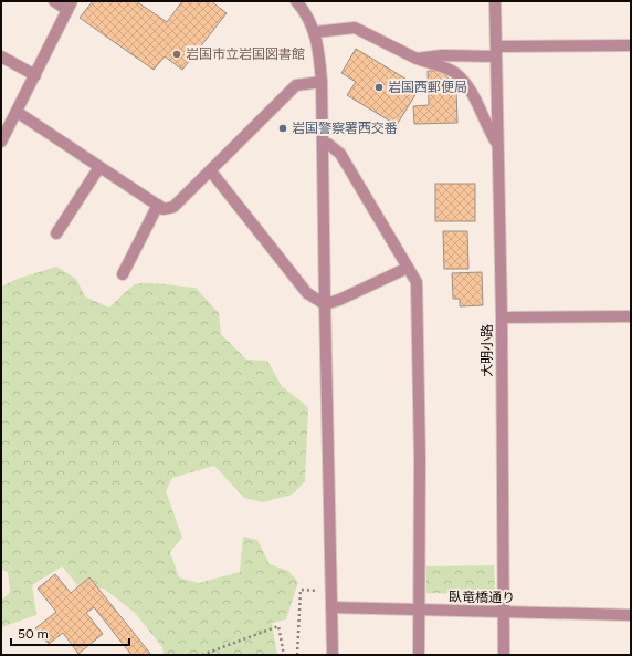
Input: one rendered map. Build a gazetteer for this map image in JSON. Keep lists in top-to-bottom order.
{
  "streets": {
    "street": ["大明小路", "臥竜橋通り"]
  },
  "crossings": [
    ["大明小路", "臥竜橋通り"]
  ],
  "places": ["岩国市立岩国図書館", "岩国西郵便局", "岩国警察署西交番"],
  "scale_bar": "50 m"
}
